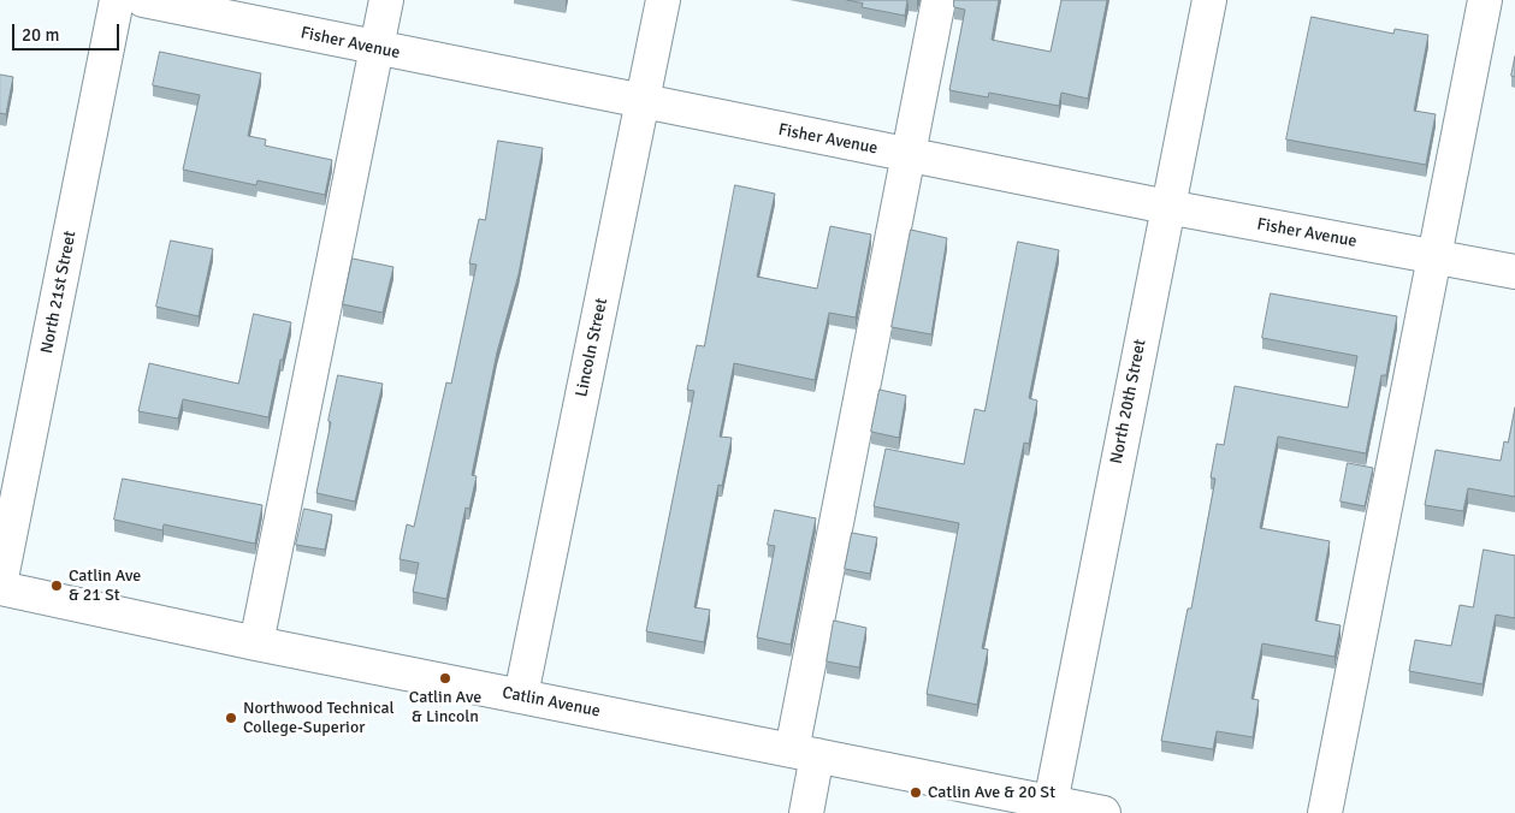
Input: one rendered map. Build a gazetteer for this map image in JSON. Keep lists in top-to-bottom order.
{
  "streets": {
    "street": [
      "Fisher Avenue",
      "North 21st Street",
      "Lincoln Street",
      "North 20th Street",
      "Catlin Avenue"
    ]
  },
  "crossings": [
    ["Fisher Avenue", "Lincoln Street"],
    ["Fisher Avenue", "North 20th Street"],
    ["North 21st Street", "Catlin Avenue"],
    ["Lincoln Street", "Catlin Avenue"],
    ["North 20th Street", "Catlin Avenue"]
  ],
  "places": [
    "Catlin Ave & 21 St",
    "Catlin Ave & Lincoln",
    "Northwood Technical College-Superior",
    "Catlin Ave & 20 St"
  ],
  "scale_bar": "20 m"
}
